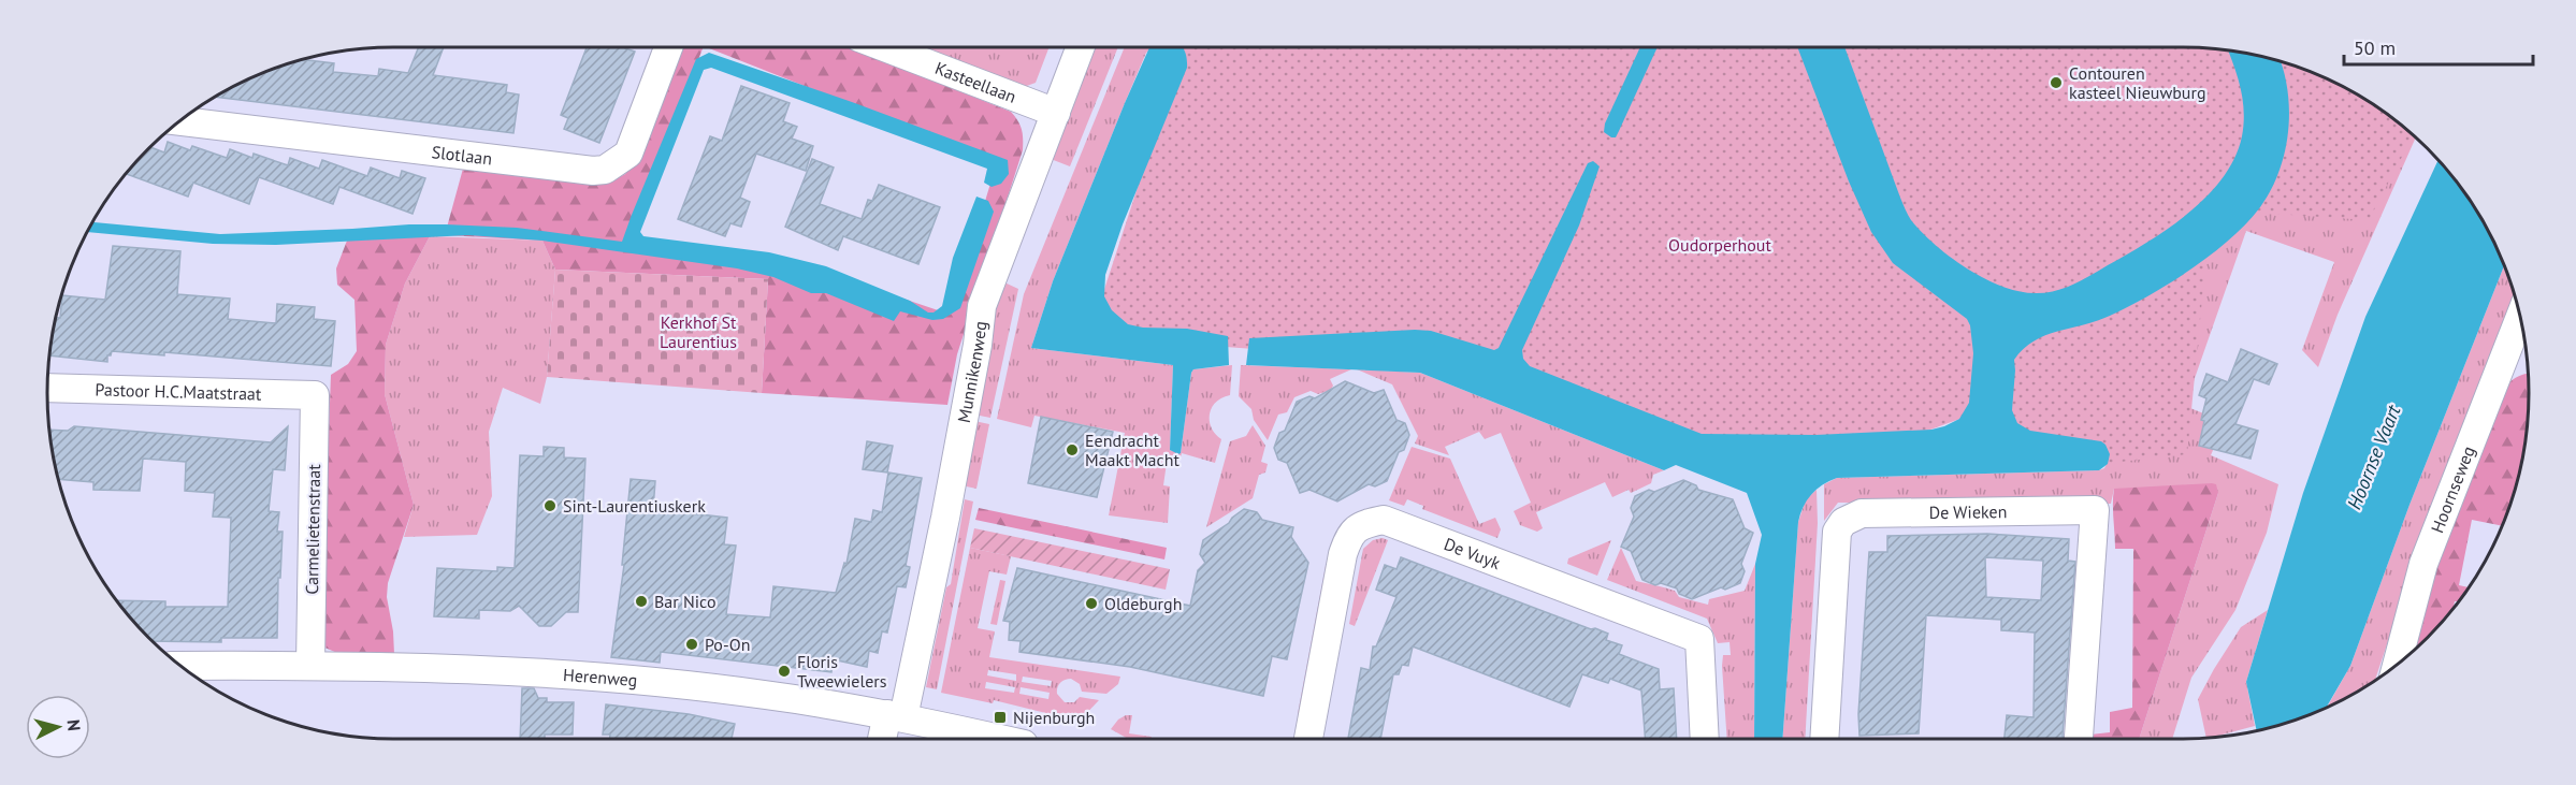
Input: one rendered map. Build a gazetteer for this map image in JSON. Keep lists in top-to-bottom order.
{
  "streets": {
    "street": [
      "Kasteellaan",
      "Slotlaan",
      "Munnikenweg",
      "Pastoor H.C.Maatstraat",
      "Hoornseweg",
      "De Wieken",
      "Carmelietenstraat",
      "De Vuyk",
      "Herenweg"
    ]
  },
  "crossings": [
    ["Kasteellaan", "Munnikenweg"],
    ["Munnikenweg", "Herenweg"],
    ["Pastoor H.C.Maatstraat", "Carmelietenstraat"],
    ["Carmelietenstraat", "Herenweg"]
  ],
  "water": ["Hoornse Vaart"],
  "parks": ["Oudorperhout", "Kerkhof St Laurentius"],
  "places": {
    "other": [
      "Contouren kasteel Nieuwburg",
      "Eendracht Maakt Macht",
      "Sint-Laurentiuskerk",
      "Bar Nico",
      "Oldeburgh",
      "Po-On",
      "Floris Tweewielers"
    ],
    "transit": ["Nijenburgh"]
  },
  "scale_bar": "50 m",
  "north": "right"
}
